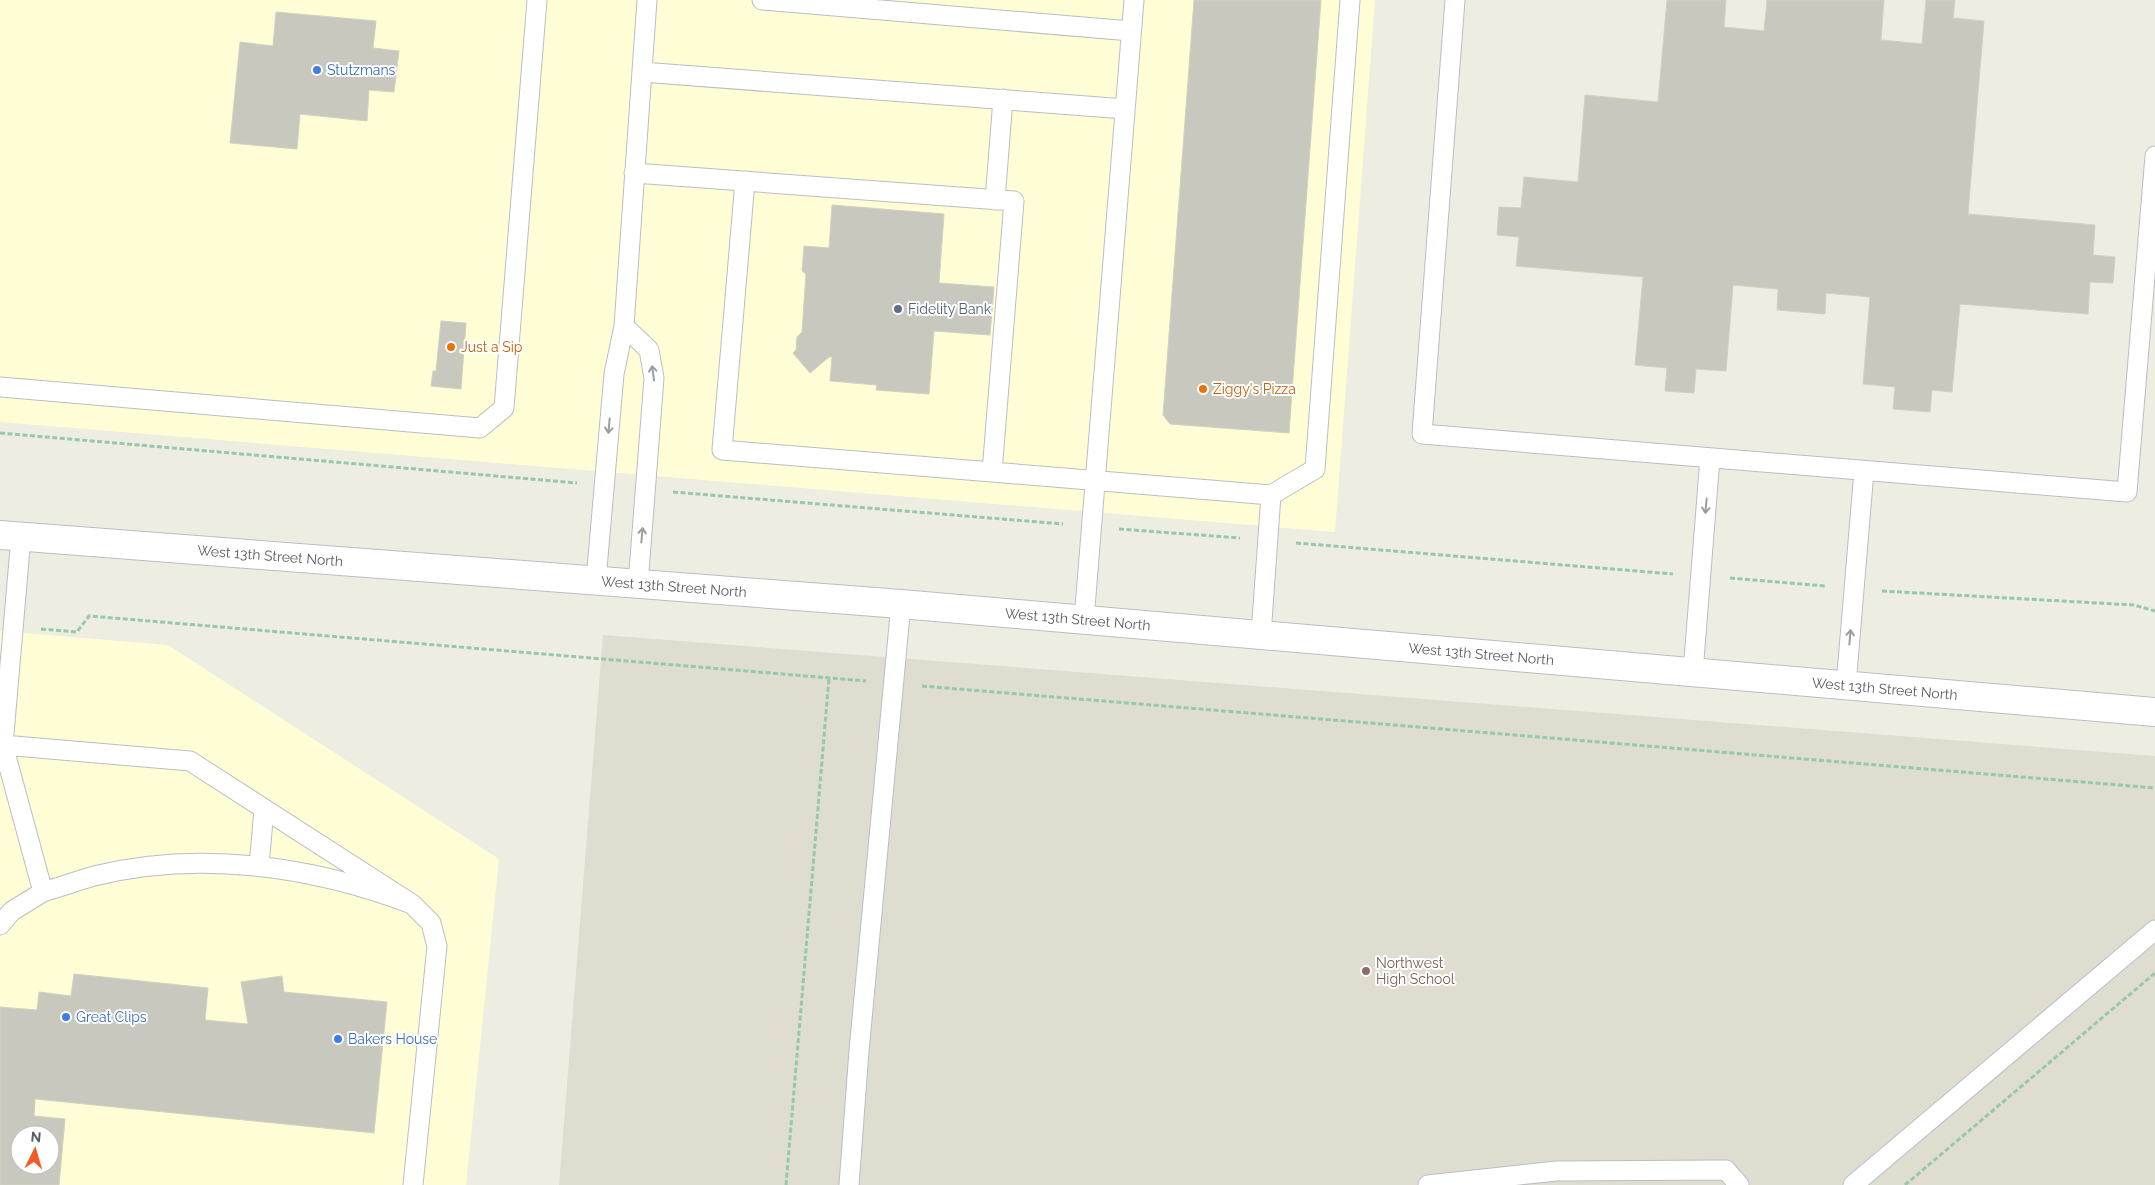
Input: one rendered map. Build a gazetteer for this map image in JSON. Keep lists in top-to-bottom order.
{
  "streets": {
    "street": ["West 13th Street North"]
  },
  "places": [
    "Stutzmans",
    "Fidelity Bank",
    "Just a Sip",
    "Ziggy's Pizza",
    "Northwest High School",
    "Great Clips",
    "Bakers House"
  ],
  "north": "top"
}
